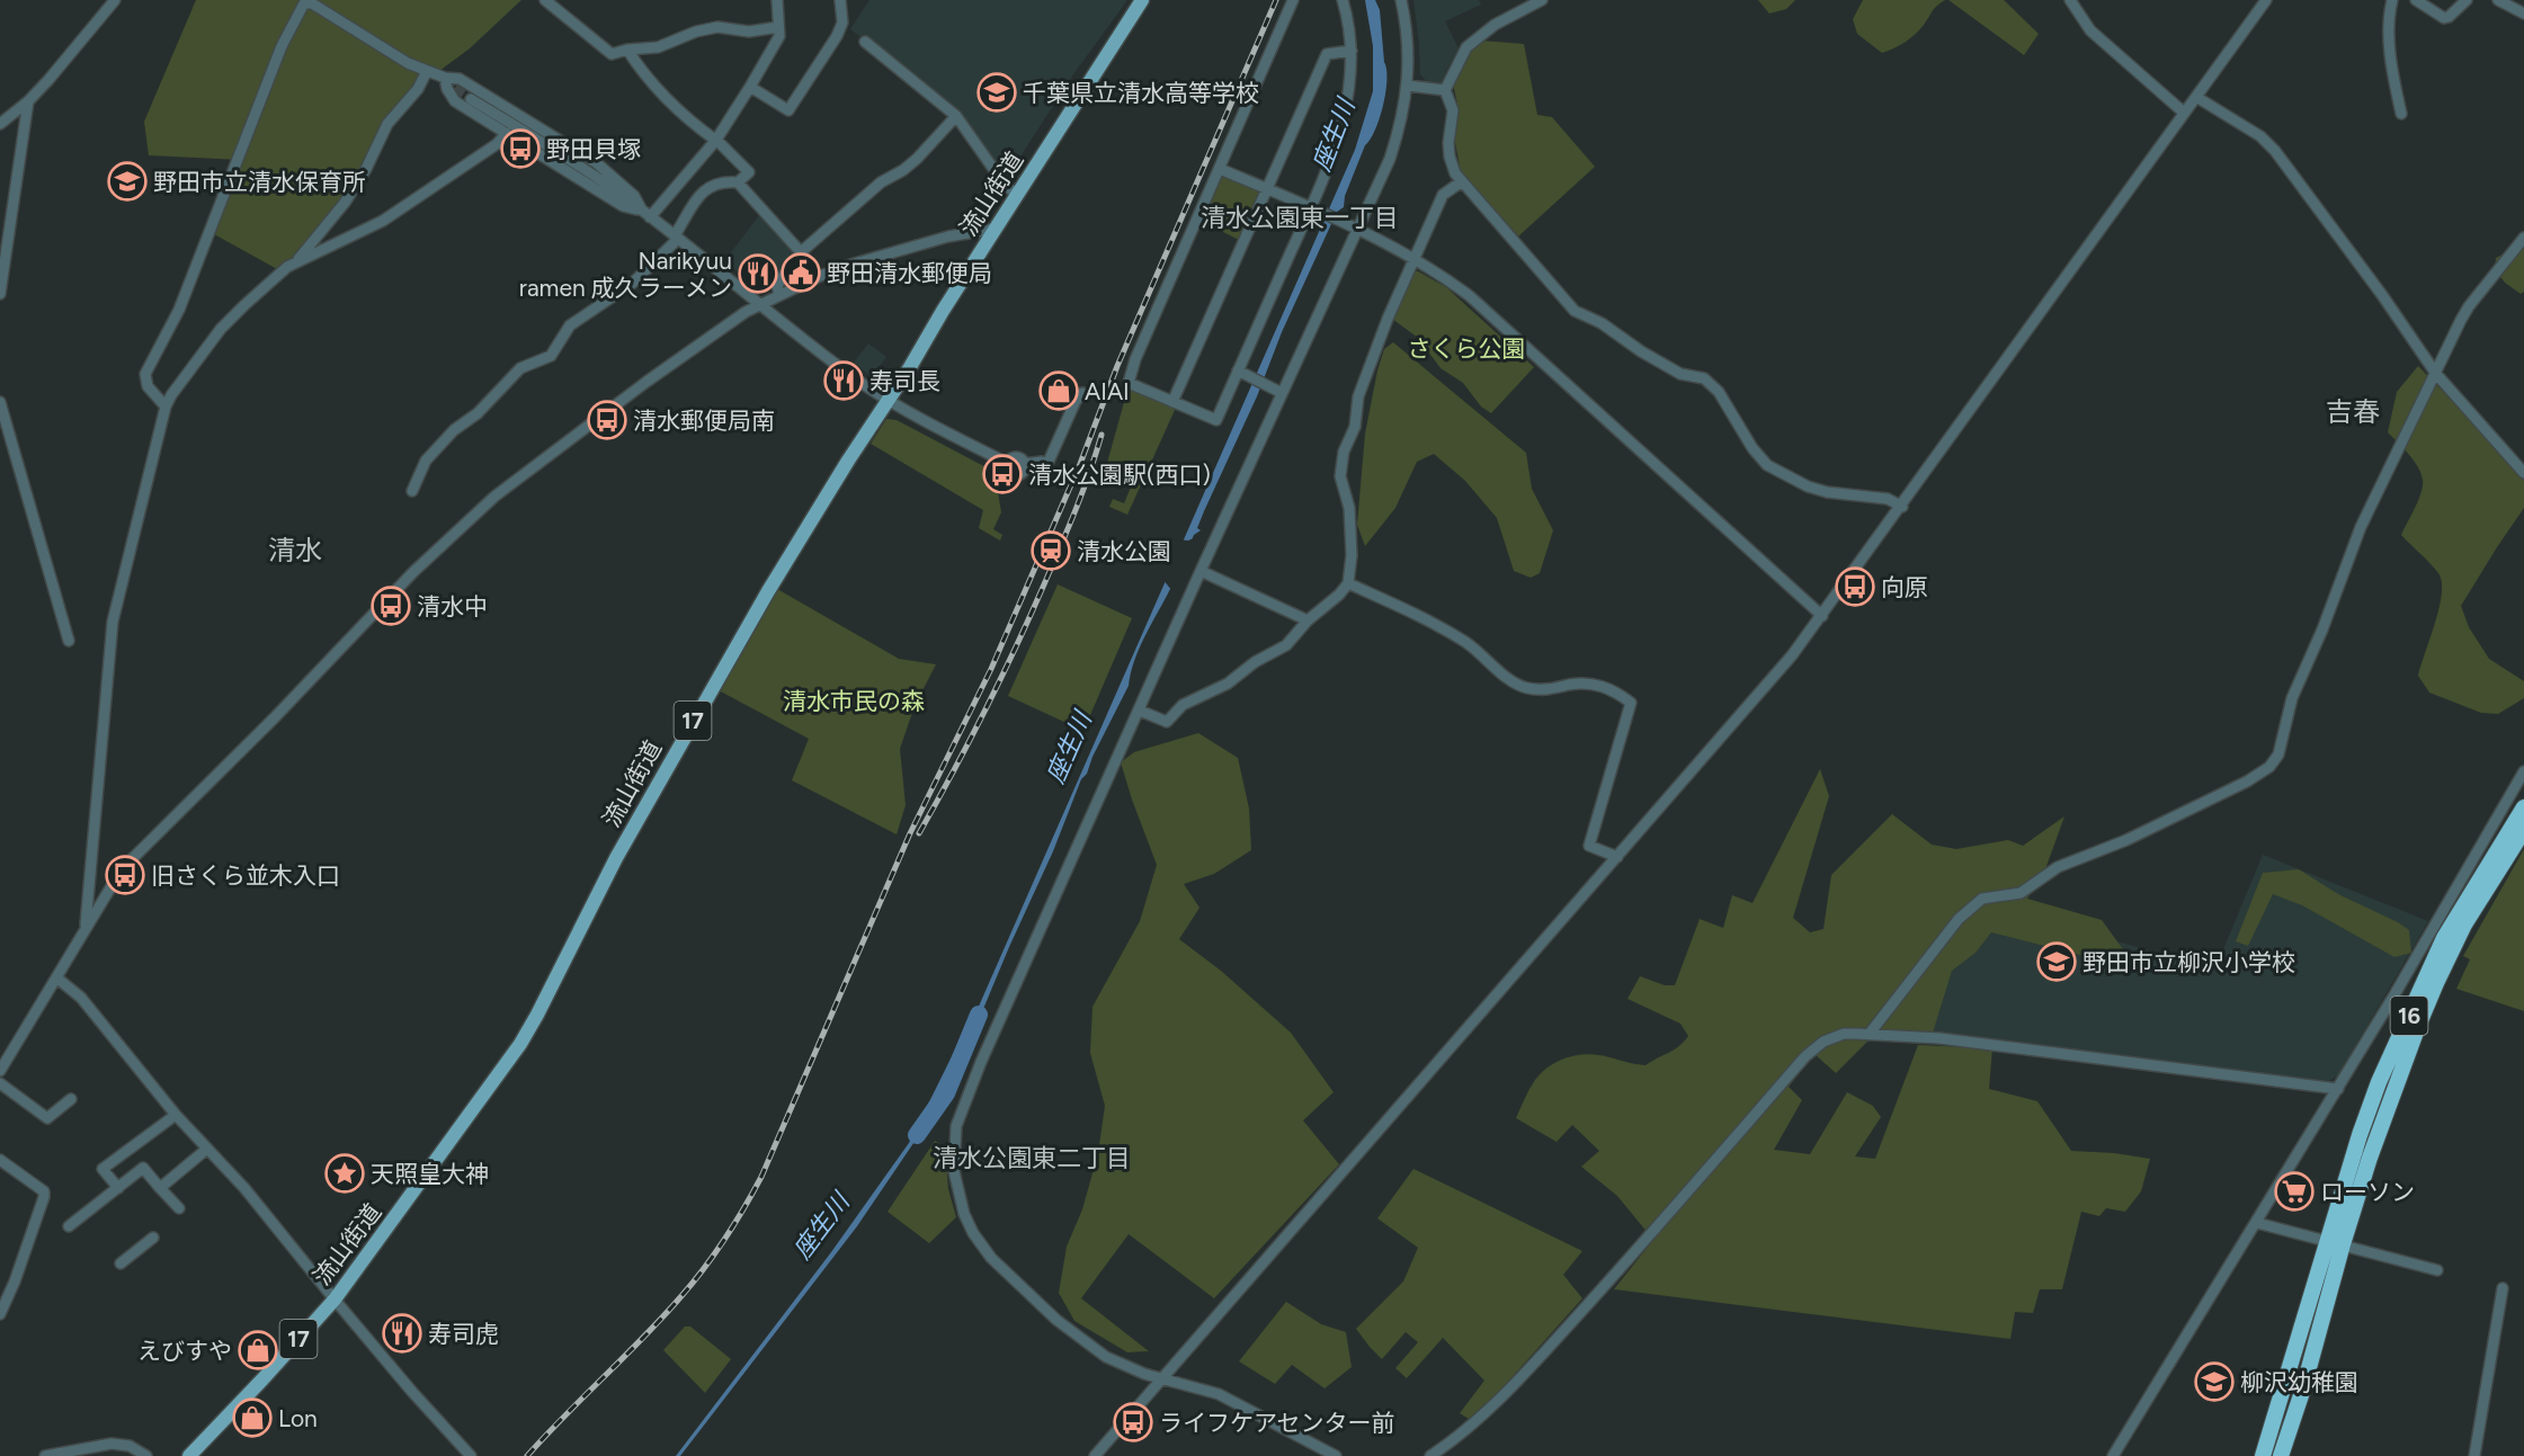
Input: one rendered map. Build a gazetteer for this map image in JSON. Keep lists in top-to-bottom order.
{
  "streets": {
    "highway": ["16"],
    "main road": ["流山街道", "17"]
  },
  "districts": [
    "清水公園東一丁目",
    "吉春",
    "清水",
    "清水公園東二丁目"
  ],
  "water": ["座生川"],
  "parks": ["さくら公園", "清水市民の森"],
  "places": {
    "school or university": [
      "千葉県立清水高等学校",
      "野田市立清水保育所",
      "野田市立柳沢小学校",
      "柳沢幼稚園"
    ],
    "bus stop": [
      "野田貝塚",
      "清水郵便局南",
      "清水公園駅(西口)",
      "向原",
      "清水中",
      "旧さくら並木入口",
      "ライフケアセンター前"
    ],
    "public building": ["野田清水郵便局"],
    "restaurant": ["Narikyuu ramen 成久ラーメン", "寿司長", "寿司虎"],
    "shop": ["AIAI", "えびすや", "Lon"],
    "station": ["清水公園"],
    "place": ["天照皇大神"],
    "supermarket": ["ローソン"]
  }
}
